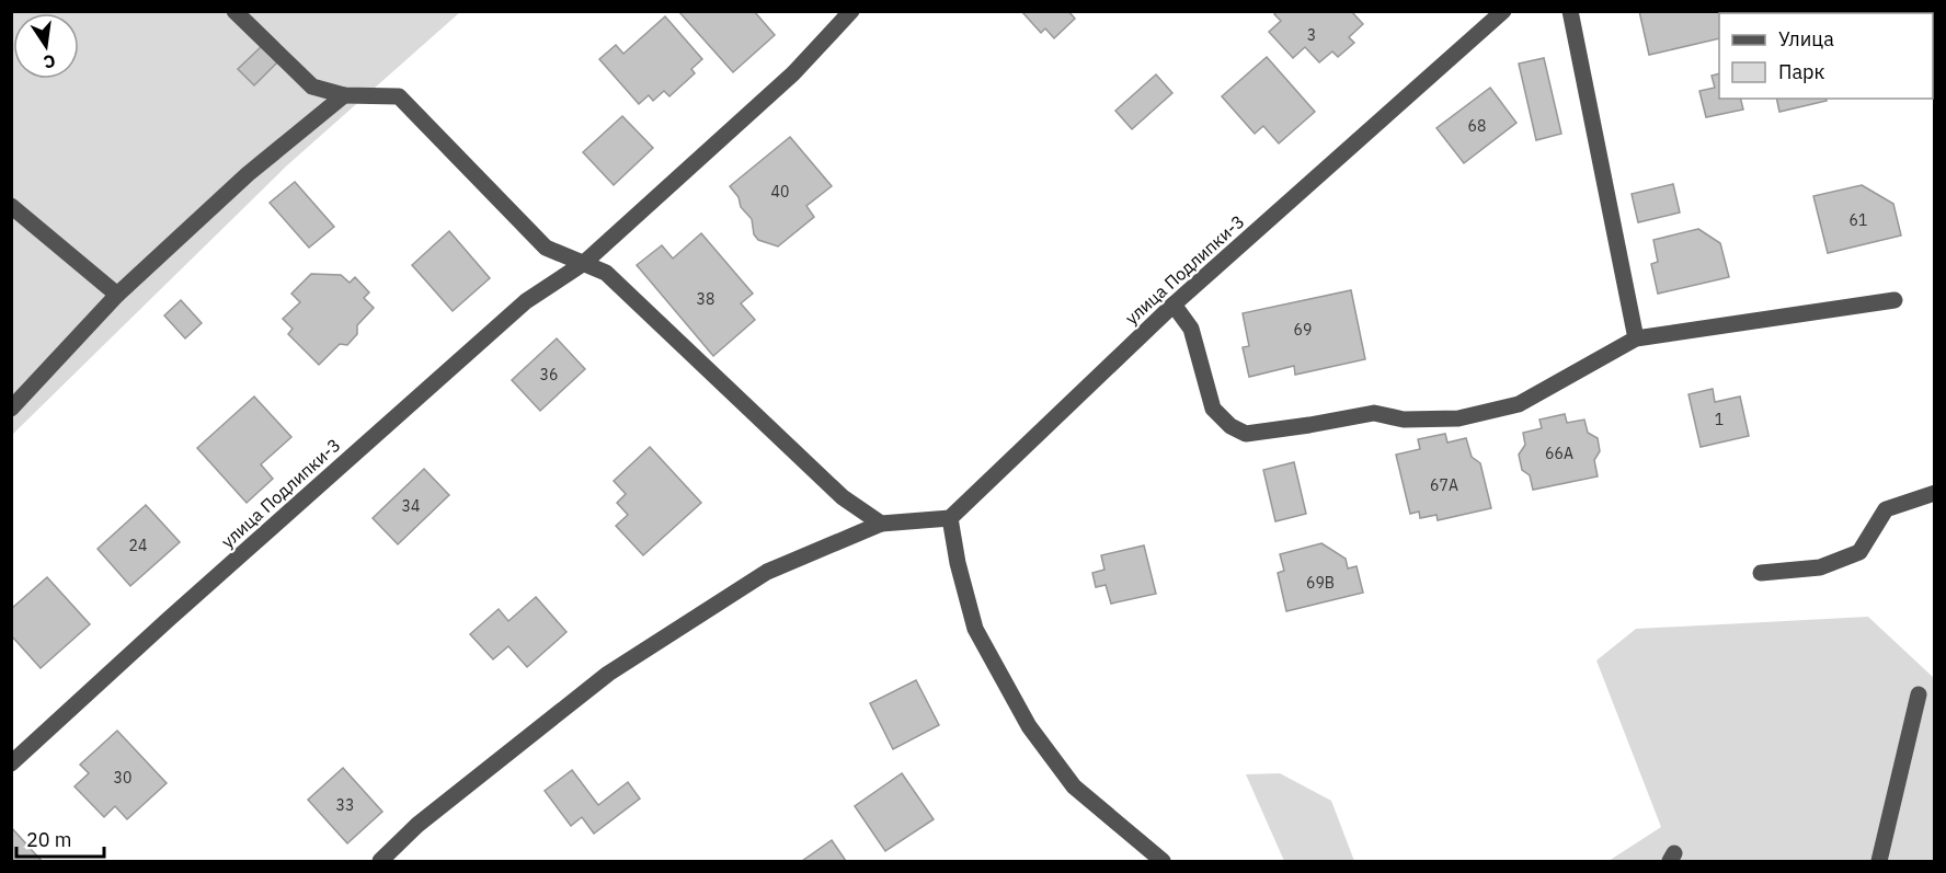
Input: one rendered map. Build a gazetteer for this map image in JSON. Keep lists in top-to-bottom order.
{
  "streets": {
    "street": ["улица Подлипки-3"]
  },
  "house_numbers": [
    "3",
    "68",
    "40",
    "61",
    "38",
    "69",
    "36",
    "1",
    "66А",
    "67А",
    "34",
    "24",
    "69В",
    "30",
    "33"
  ],
  "legend": ["Улица", "Парк"],
  "scale_bar": "20 m",
  "north": "bottom"
}
